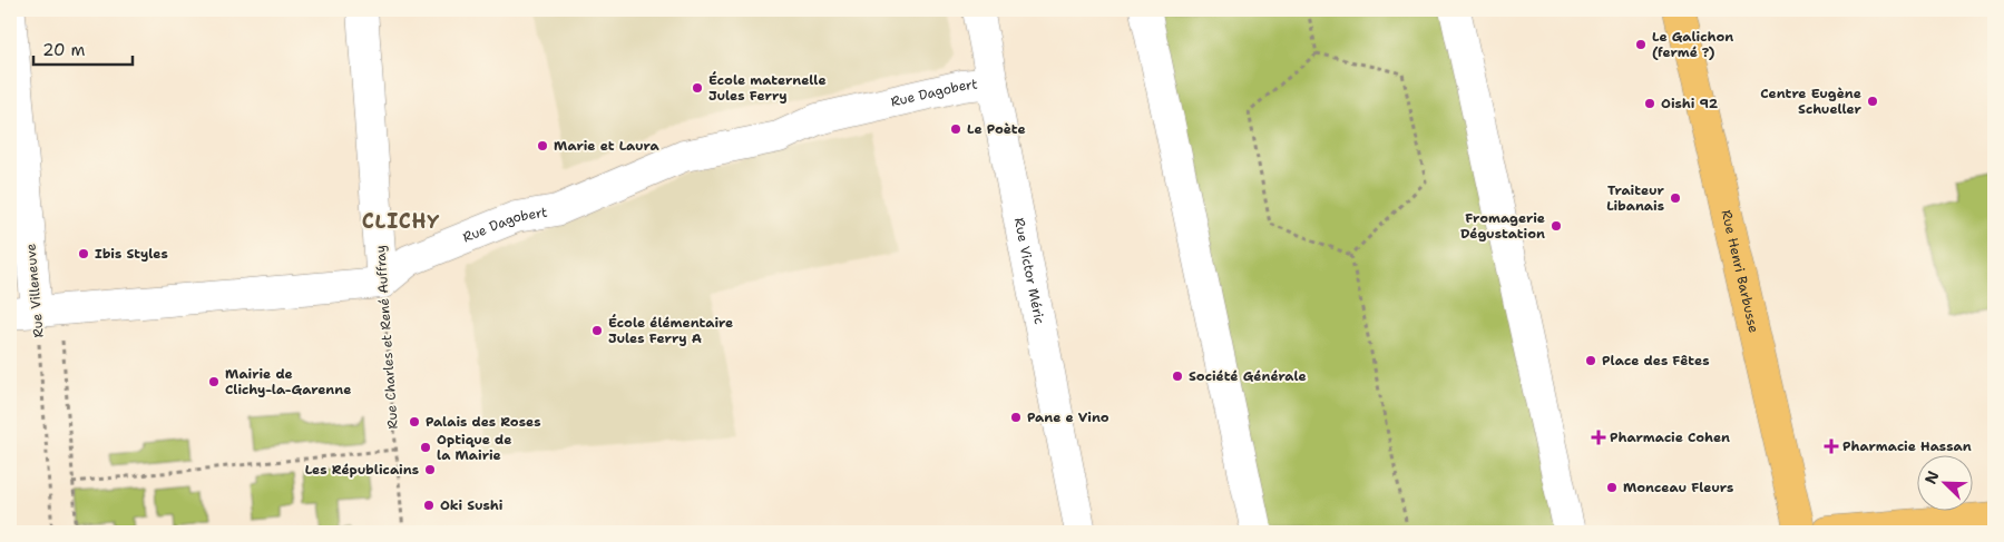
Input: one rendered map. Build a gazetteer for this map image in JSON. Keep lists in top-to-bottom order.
{
  "streets": {
    "main road": ["Rue Henri Barbusse"],
    "street": [
      "Rue Dagobert",
      "Rue Victor Méric",
      "Rue Villeneuve",
      "Rue Charles et René Auffray"
    ]
  },
  "crossings": [
    ["Rue Dagobert", "Rue Victor Méric"],
    ["Rue Dagobert", "Rue Charles et René Auffray"]
  ],
  "districts": ["CLICHY"],
  "places": {
    "other": [
      "Le Galichon (fermé ?)",
      "École maternelle Jules Ferry",
      "Centre Eugène Schueller",
      "Oishi 92",
      "Le Poète",
      "Marie et Laura",
      "Traiteur Libanais",
      "Fromagerie Dégustation",
      "Ibis Styles",
      "École élémentaire Jules Ferry A",
      "Place des Fêtes",
      "Société Générale",
      "Mairie de Clichy-la-Garenne",
      "Pane e Vino",
      "Palais des Roses",
      "Optique de la Mairie",
      "Les Républicains",
      "Monceau Fleurs",
      "Oki Sushi"
    ],
    "health": ["Pharmacie Cohen", "Pharmacie Hassan"]
  },
  "scale_bar": "20 m",
  "north": "top left"
}
